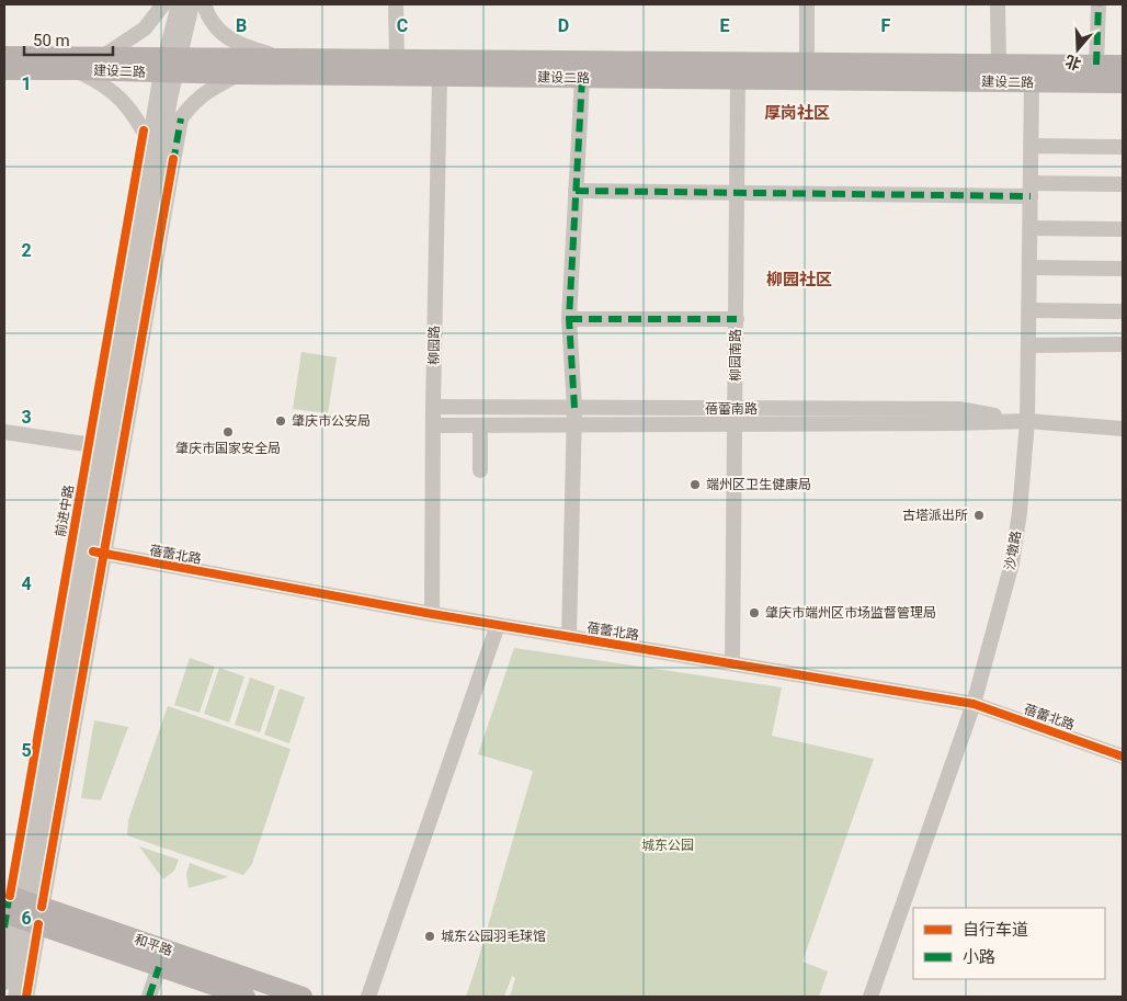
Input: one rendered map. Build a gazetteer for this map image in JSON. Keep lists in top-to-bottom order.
{
  "streets": {
    "main road": ["建设二路", "和平路"],
    "street": [
      "柳园路",
      "柳园南路",
      "蓓蕾南路",
      "前进中路",
      "沙墩路",
      "蓓蕾北路"
    ]
  },
  "crossings": [
    ["建设二路", "柳园路"],
    ["建设二路", "柳园南路"],
    ["建设二路", "前进中路"],
    ["建设二路", "沙墩路"],
    ["柳园路", "蓓蕾南路"],
    ["柳园路", "蓓蕾北路"],
    ["柳园南路", "蓓蕾南路"],
    ["柳园南路", "蓓蕾北路"],
    ["蓓蕾南路", "沙墩路"],
    ["前进中路", "和平路"],
    ["沙墩路", "蓓蕾北路"]
  ],
  "districts": ["厚岗社区", "柳园社区"],
  "parks": ["城东公园"],
  "places": [
    "肇庆市公安局",
    "肇庆市国家安全局",
    "端州区卫生健康局",
    "古塔派出所",
    "肇庆市端州区市场监督管理局",
    "城东公园羽毛球馆"
  ],
  "legend": ["自行车道", "小路"],
  "scale_bar": "50 m",
  "north": "bottom",
  "grid": {
    "columns": [
      "B",
      "C",
      "D",
      "E",
      "F"
    ],
    "rows": [
      "1",
      "2",
      "3",
      "4",
      "5",
      "6"
    ]
  }
}
